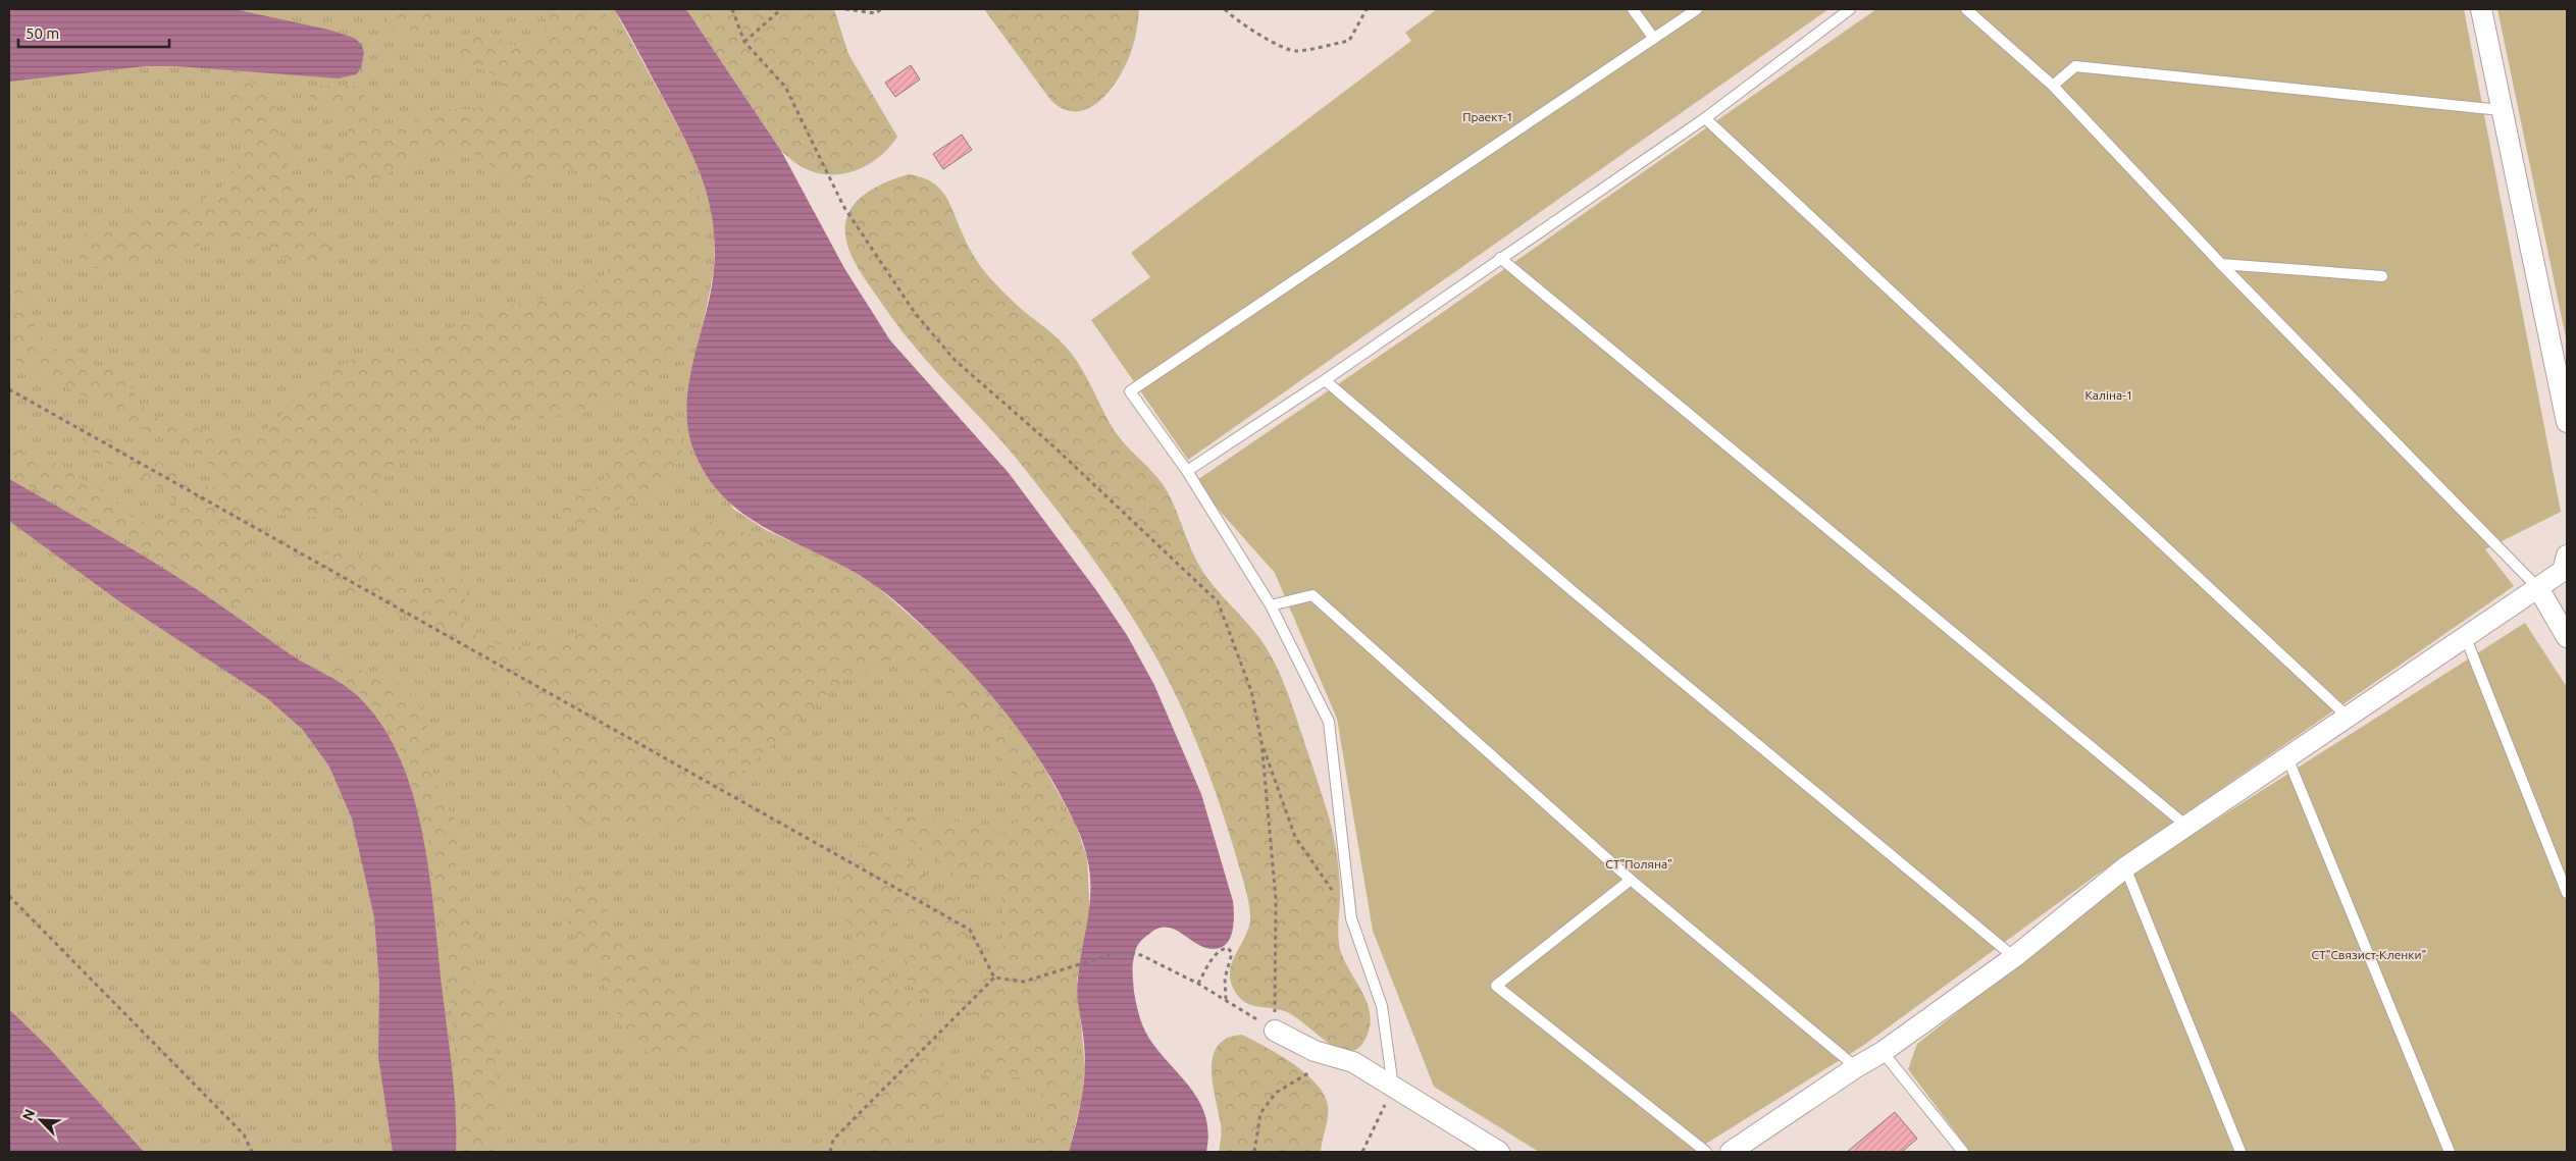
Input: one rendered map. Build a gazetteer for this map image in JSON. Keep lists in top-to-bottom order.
{
  "parks": [
    "Праект-1",
    "Каліна-1",
    "СТ\"Поляна\"",
    "СТ\"Связист-Кленки\""
  ],
  "scale_bar": "50 m",
  "north": "top left"
}
